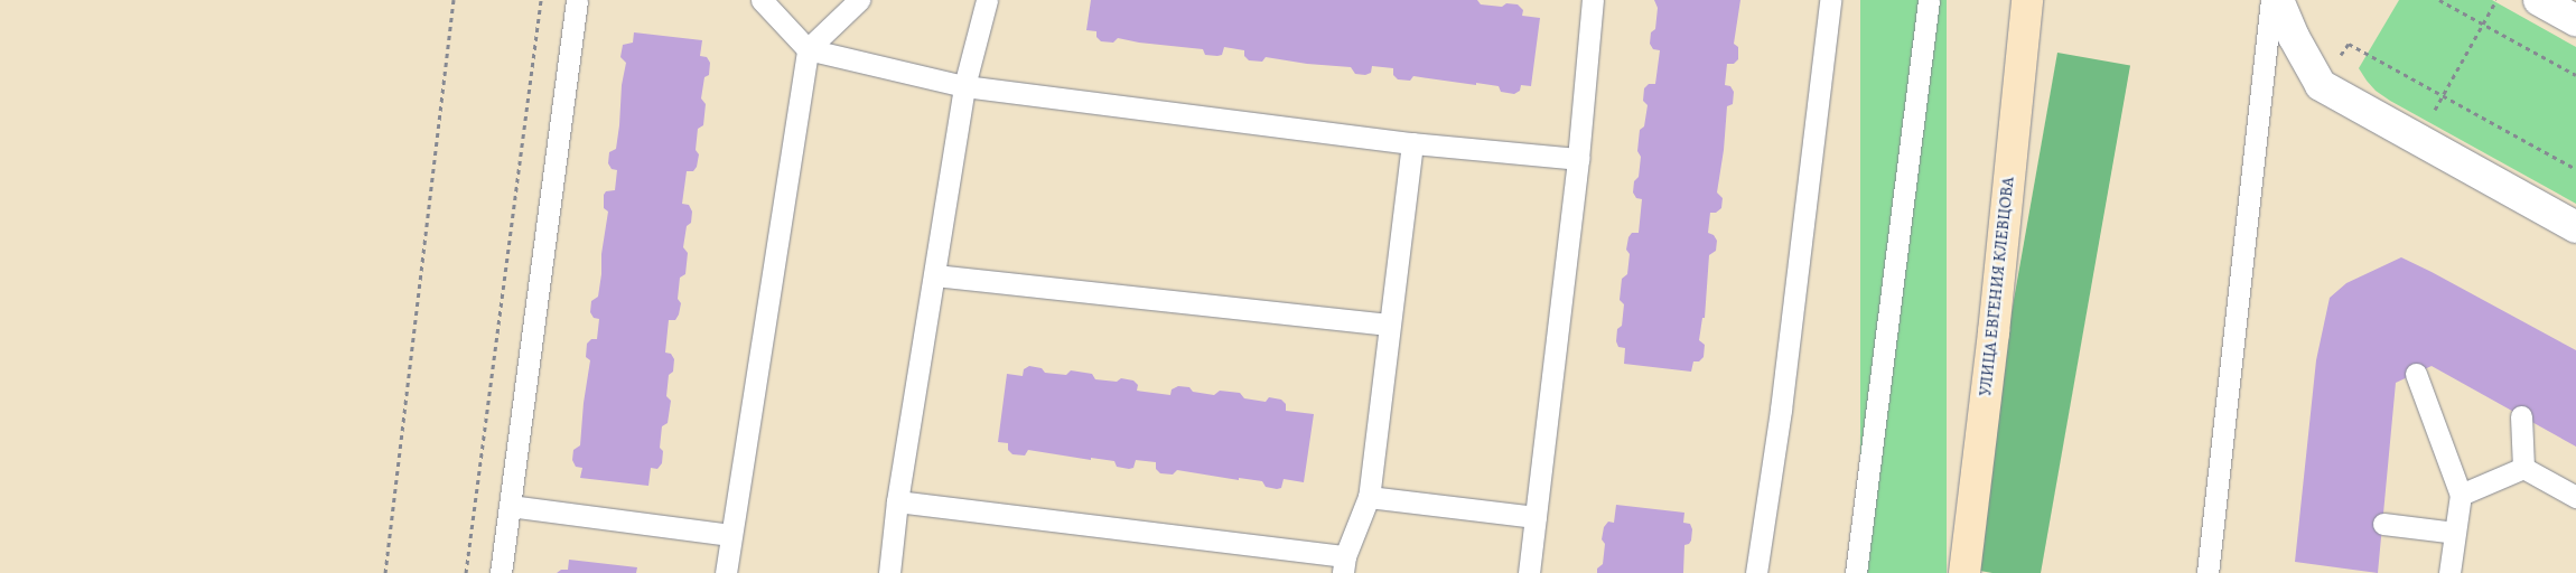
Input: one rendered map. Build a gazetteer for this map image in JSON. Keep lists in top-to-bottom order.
{
  "streets": {
    "street": ["УЛИЦА ЕВГЕНИЯ КЛЕВЦОВА"]
  }
}
